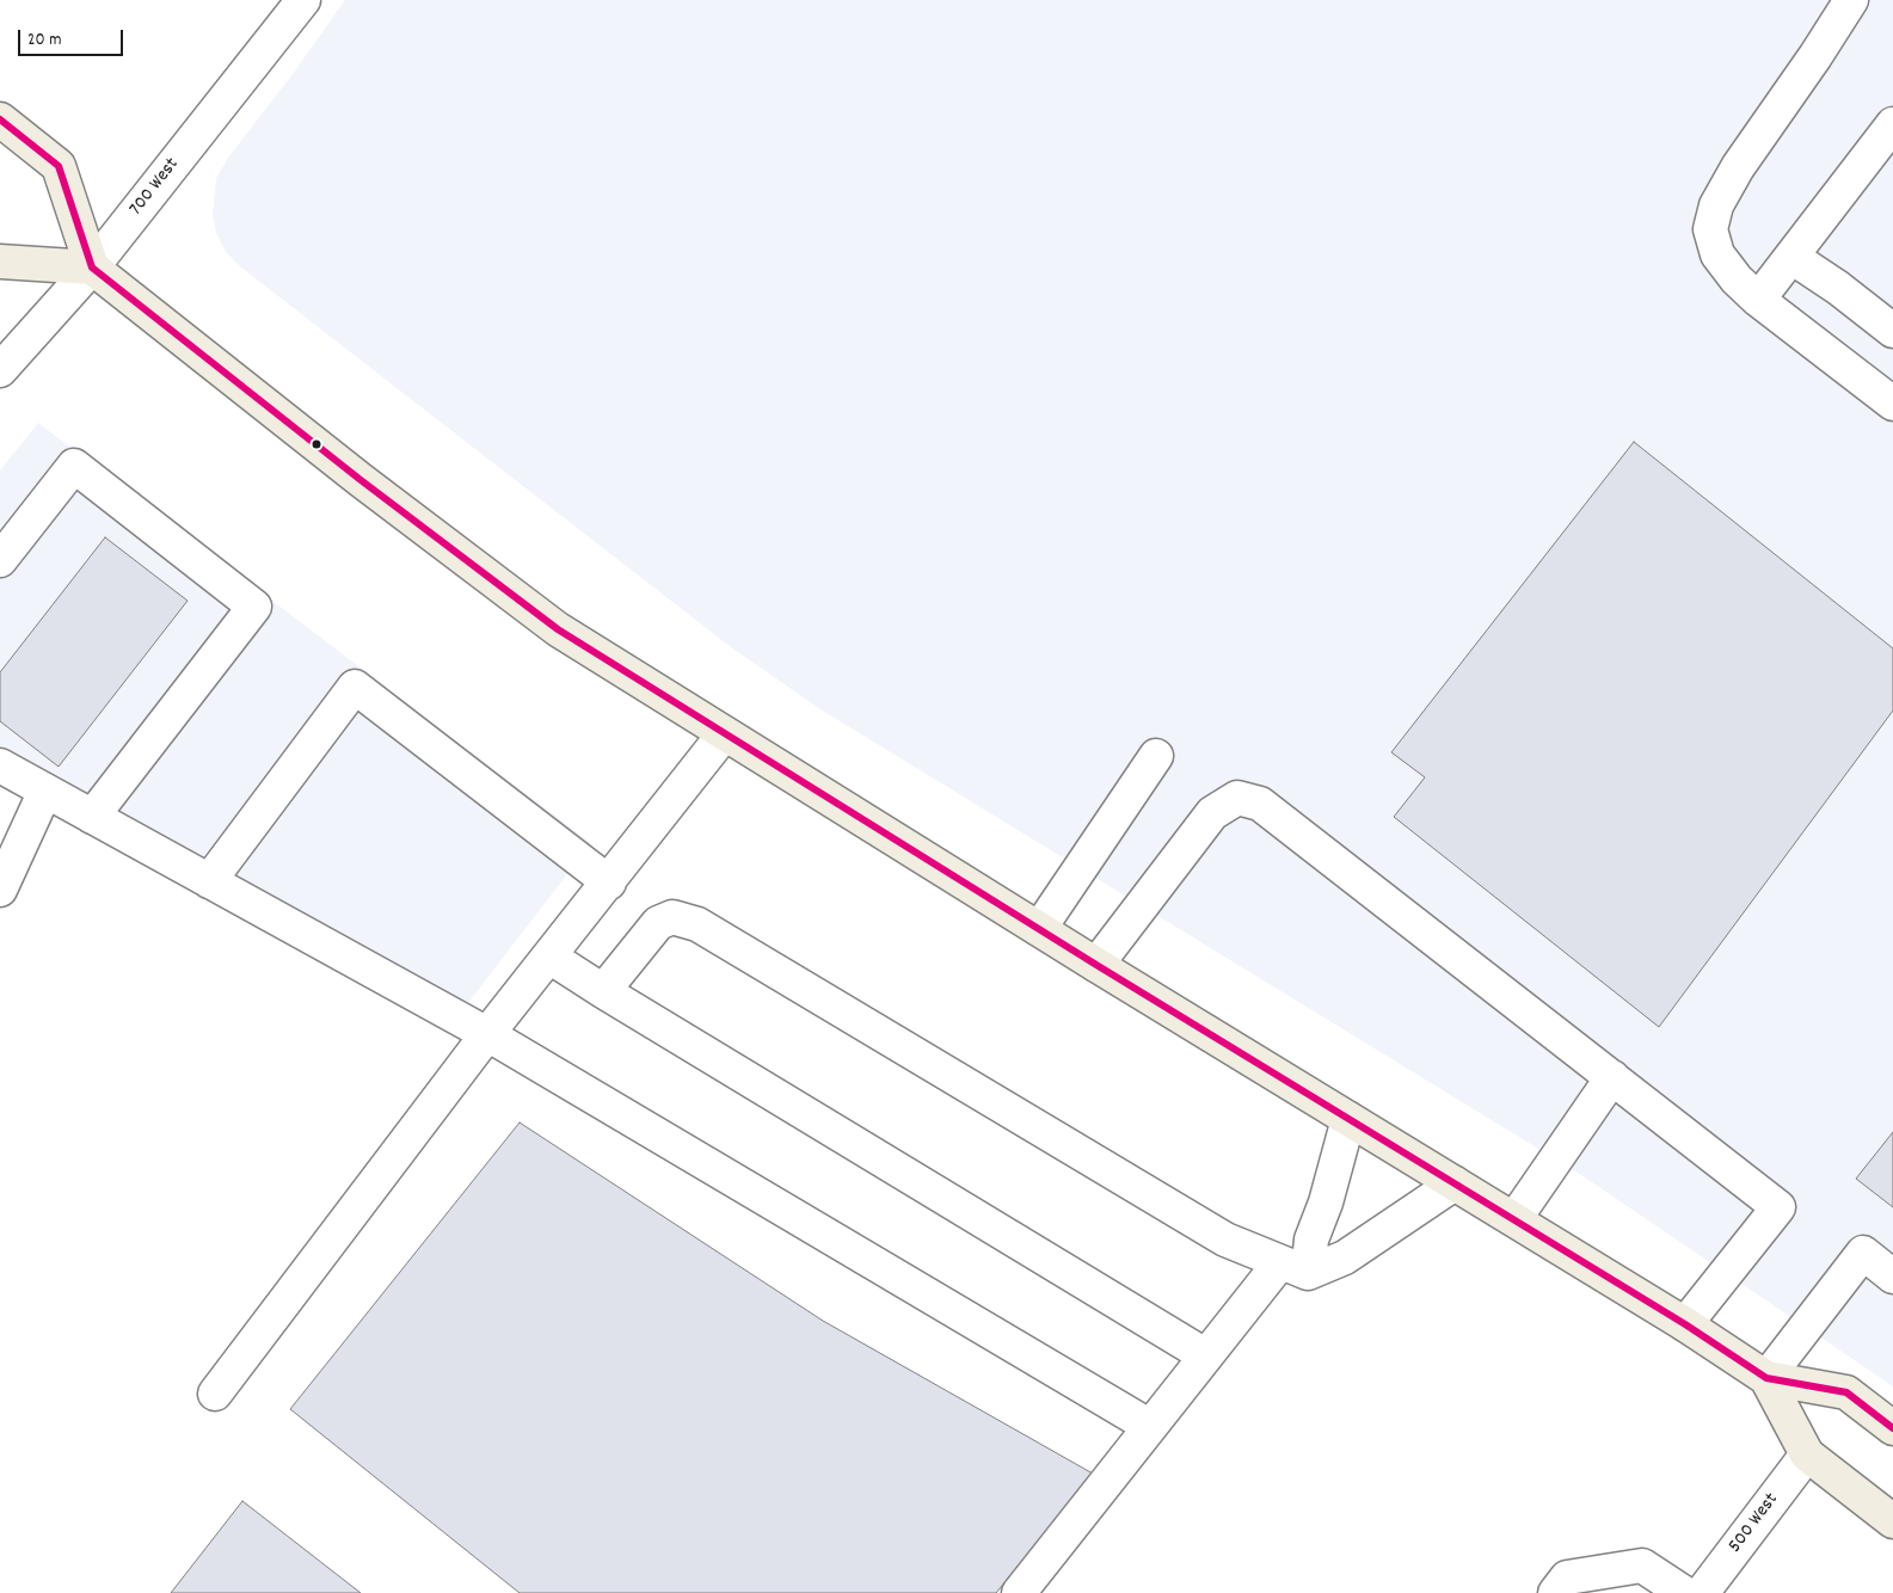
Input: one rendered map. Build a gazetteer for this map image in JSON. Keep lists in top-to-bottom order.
{
  "streets": {
    "street": ["700 West", "500 West"]
  },
  "scale_bar": "20 m"
}
